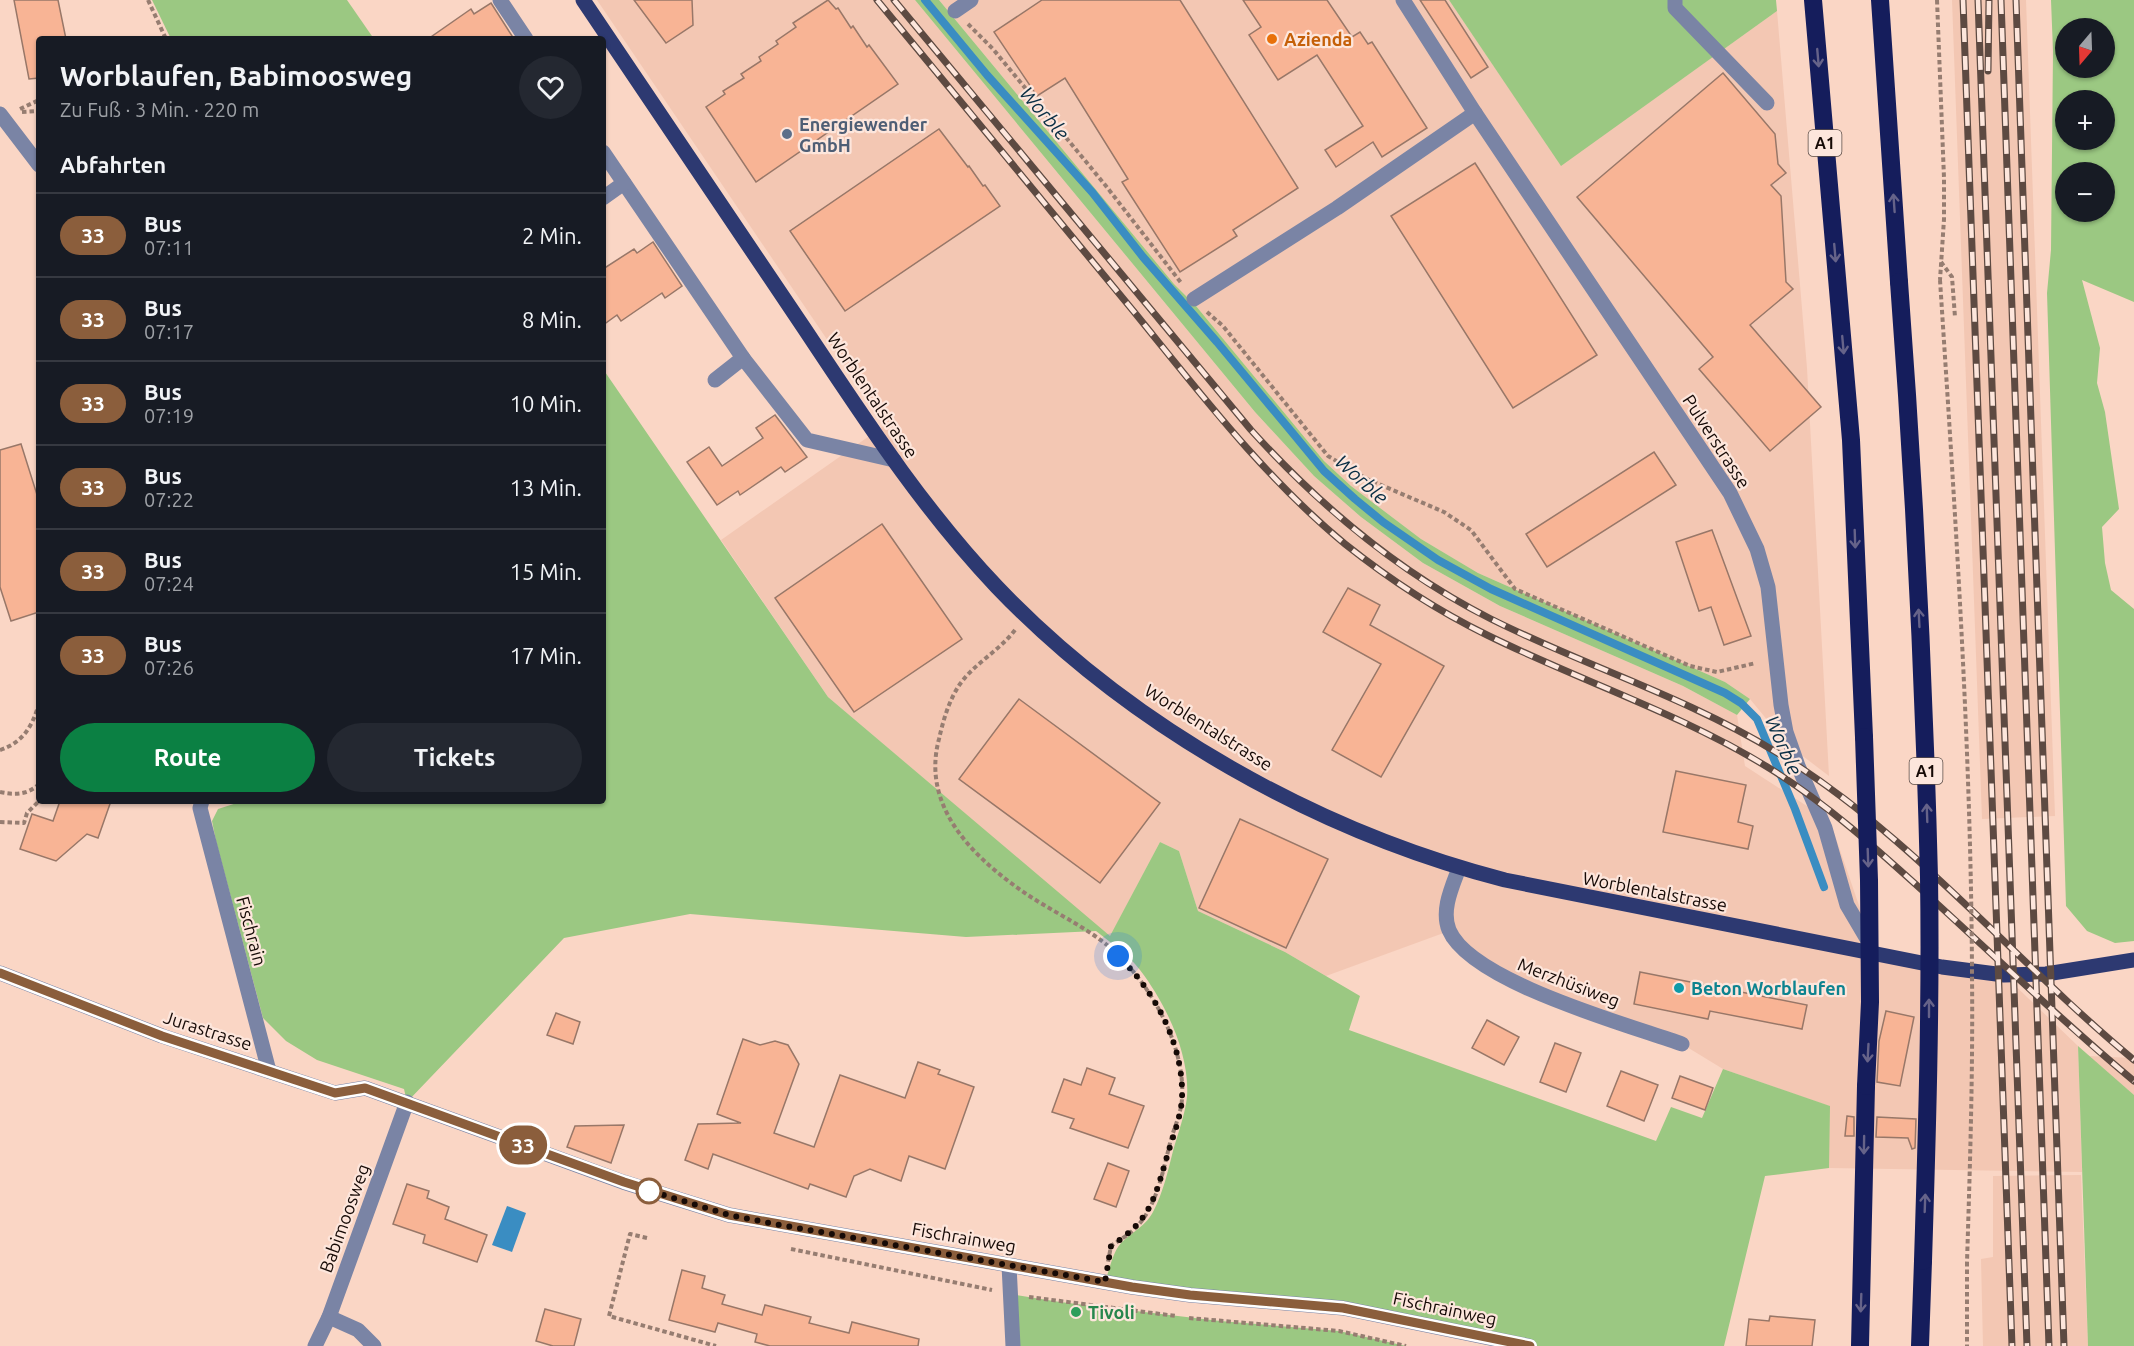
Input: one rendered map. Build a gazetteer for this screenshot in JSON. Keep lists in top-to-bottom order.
{
  "streets": {
    "highway": ["A1"],
    "main road": ["Worblentalstrasse"],
    "street": [
      "Pulverstrasse",
      "Fischrain",
      "Merzhüsiweg",
      "Jurastrasse",
      "Babimoosweg",
      "Fischrainweg"
    ]
  },
  "crossings": [
    ["Worblentalstrasse", "Pulverstrasse"],
    ["Worblentalstrasse", "Merzhüsiweg"],
    ["Fischrain", "Jurastrasse"],
    ["Jurastrasse", "Babimoosweg"],
    ["Jurastrasse", "Fischrainweg"],
    ["Babimoosweg", "Fischrainweg"]
  ],
  "water": ["Worble"],
  "places": [
    "Azienda",
    "Energiewender GmbH",
    "Beton Worblaufen",
    "Tivoli"
  ],
  "lines": ["bus line 33"],
  "north": "bottom",
  "page": {
    "on_map": "33",
    "map_buttons": ["+", "−"],
    "heading": [
      ["Worblaufen, Babimoosweg", "Zu Fuß · 3 Min. · 220 m"],
      "Abfahrten"
    ],
    "list": [
      {
        "mark": "33",
        "name": "Bus",
        "note": "07:11",
        "value": "2 Min."
      },
      {
        "mark": "33",
        "name": "Bus",
        "note": "07:17",
        "value": "8 Min."
      },
      {
        "mark": "33",
        "name": "Bus",
        "note": "07:19",
        "value": "10 Min."
      },
      {
        "mark": "33",
        "name": "Bus",
        "note": "07:22",
        "value": "13 Min."
      },
      {
        "mark": "33",
        "name": "Bus",
        "note": "07:24",
        "value": "15 Min."
      },
      {
        "mark": "33",
        "name": "Bus",
        "note": "07:26",
        "value": "17 Min."
      }
    ],
    "buttons": ["Route", "Tickets"]
  }
}
